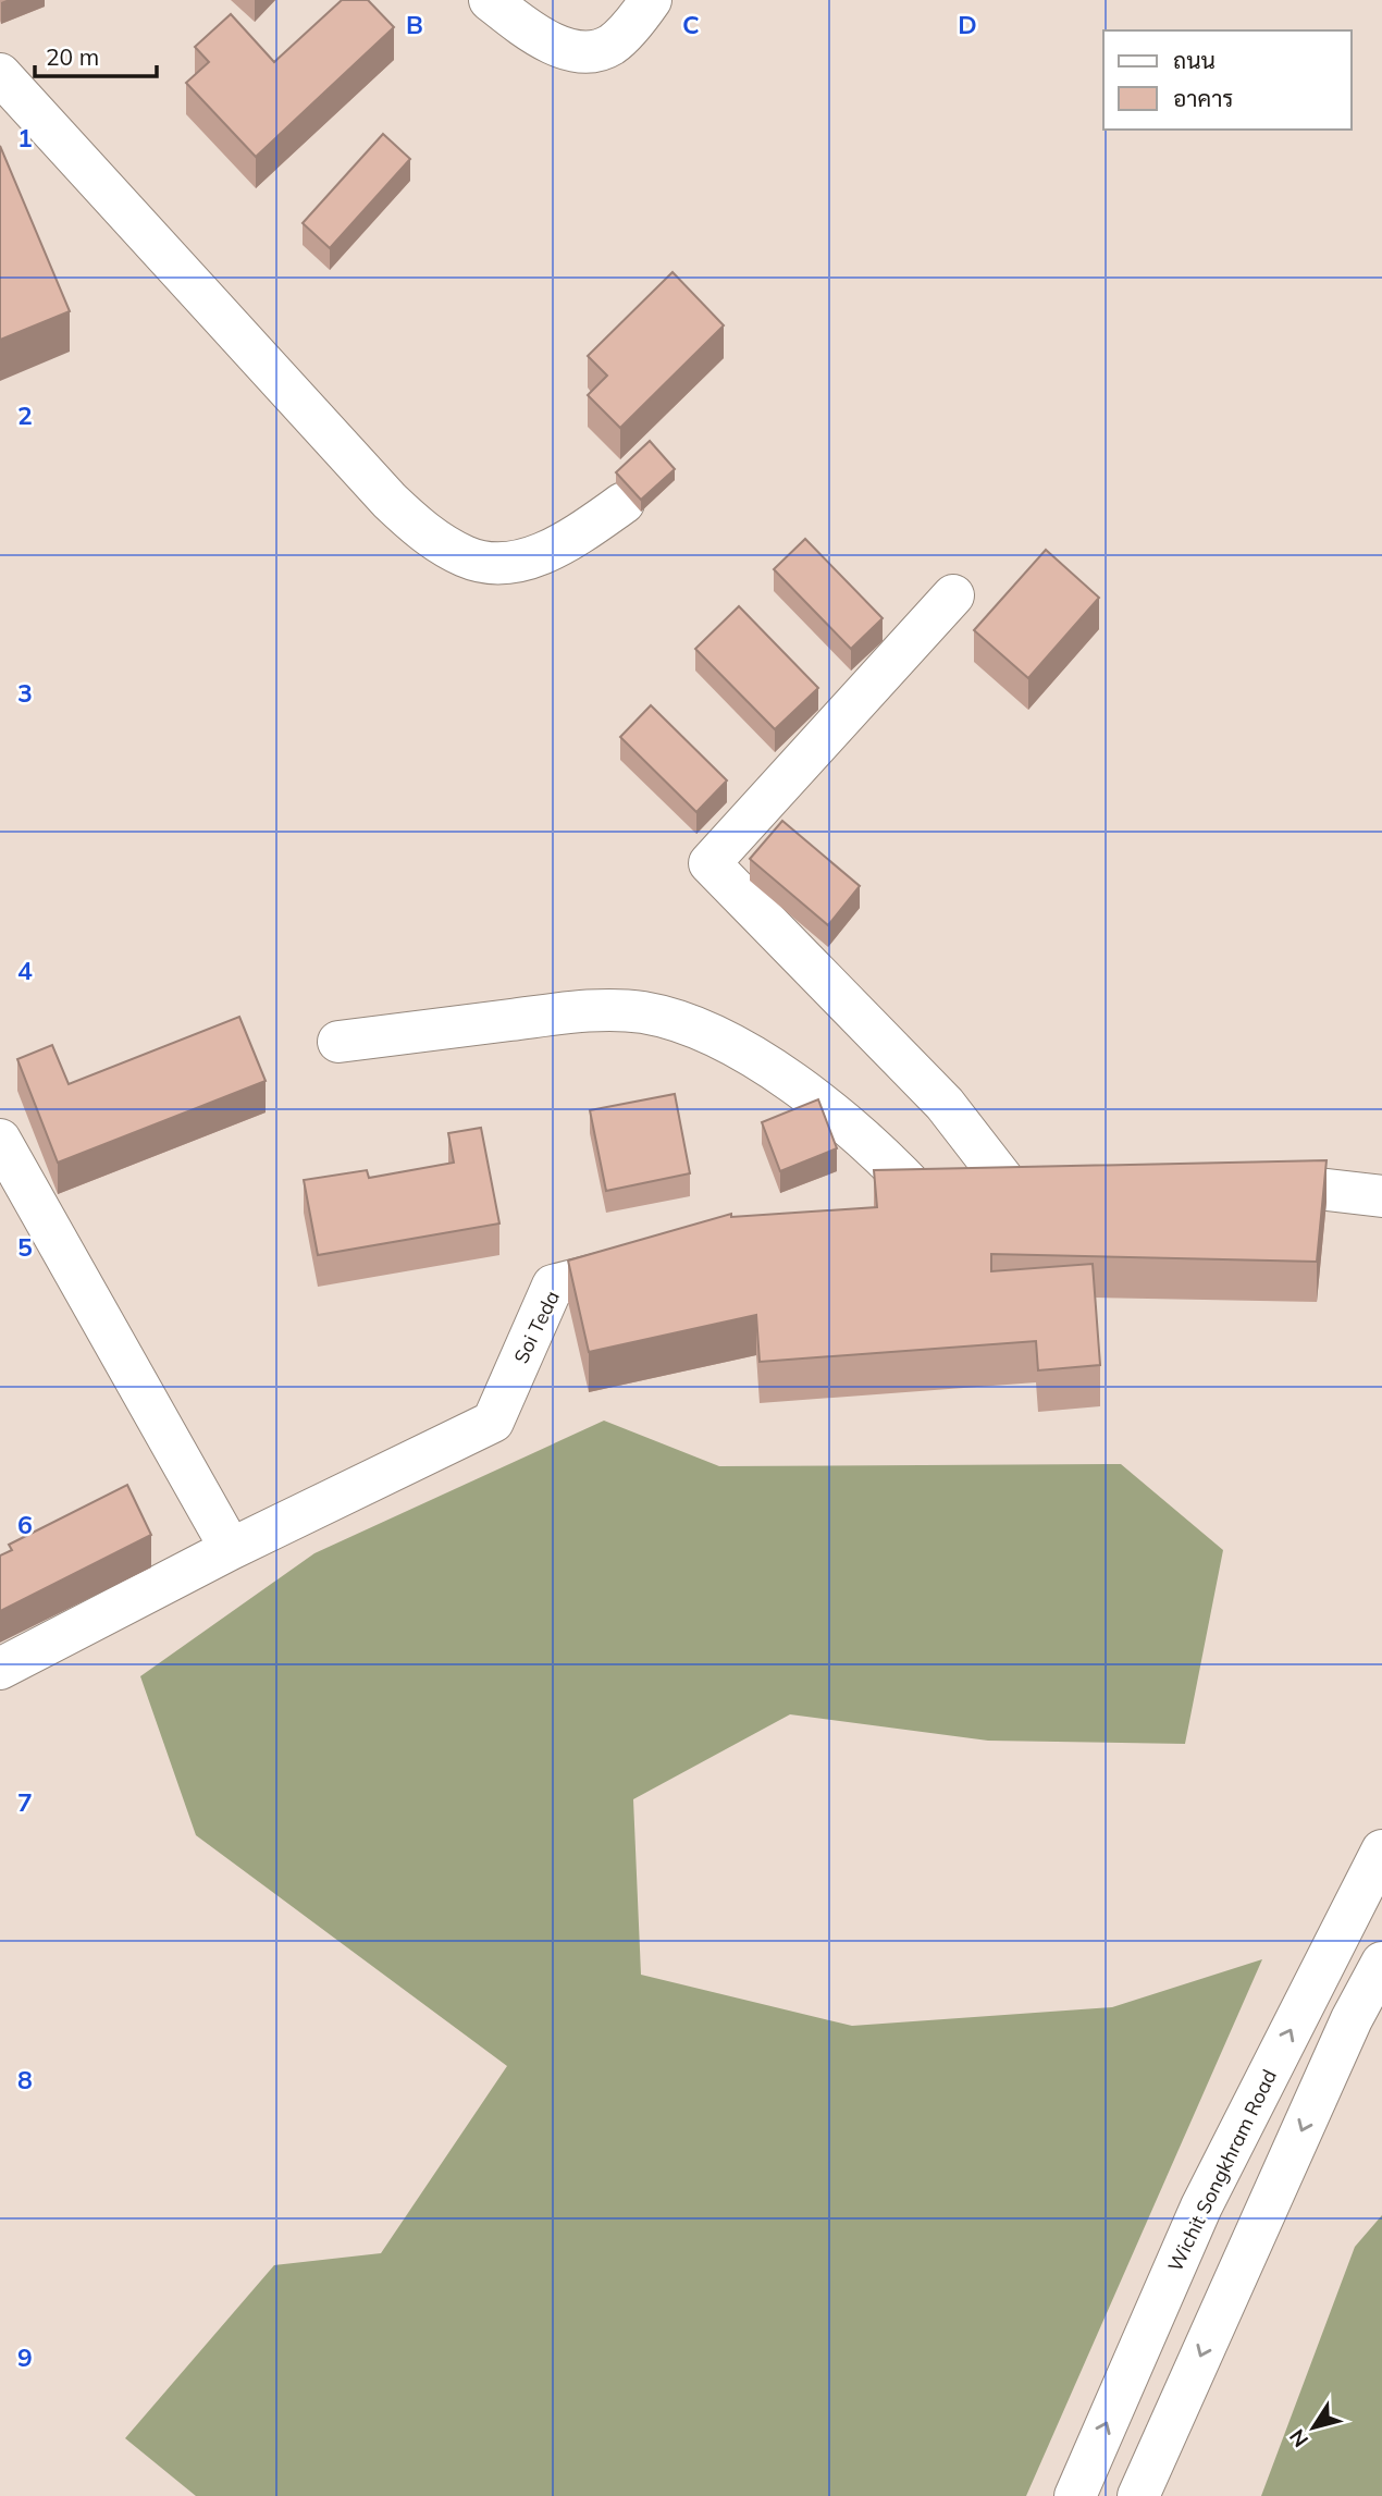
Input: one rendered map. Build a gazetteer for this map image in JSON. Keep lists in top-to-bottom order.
{
  "streets": {
    "street": ["Soi Teda", "Wichit Songkhram Road"]
  },
  "legend": ["ถนน", "อาคาร"],
  "scale_bar": "20 m",
  "north": "bottom left",
  "grid": {
    "columns": ["B", "C", "D"],
    "rows": [
      "1",
      "2",
      "3",
      "4",
      "5",
      "6",
      "7",
      "8",
      "9"
    ]
  }
}
